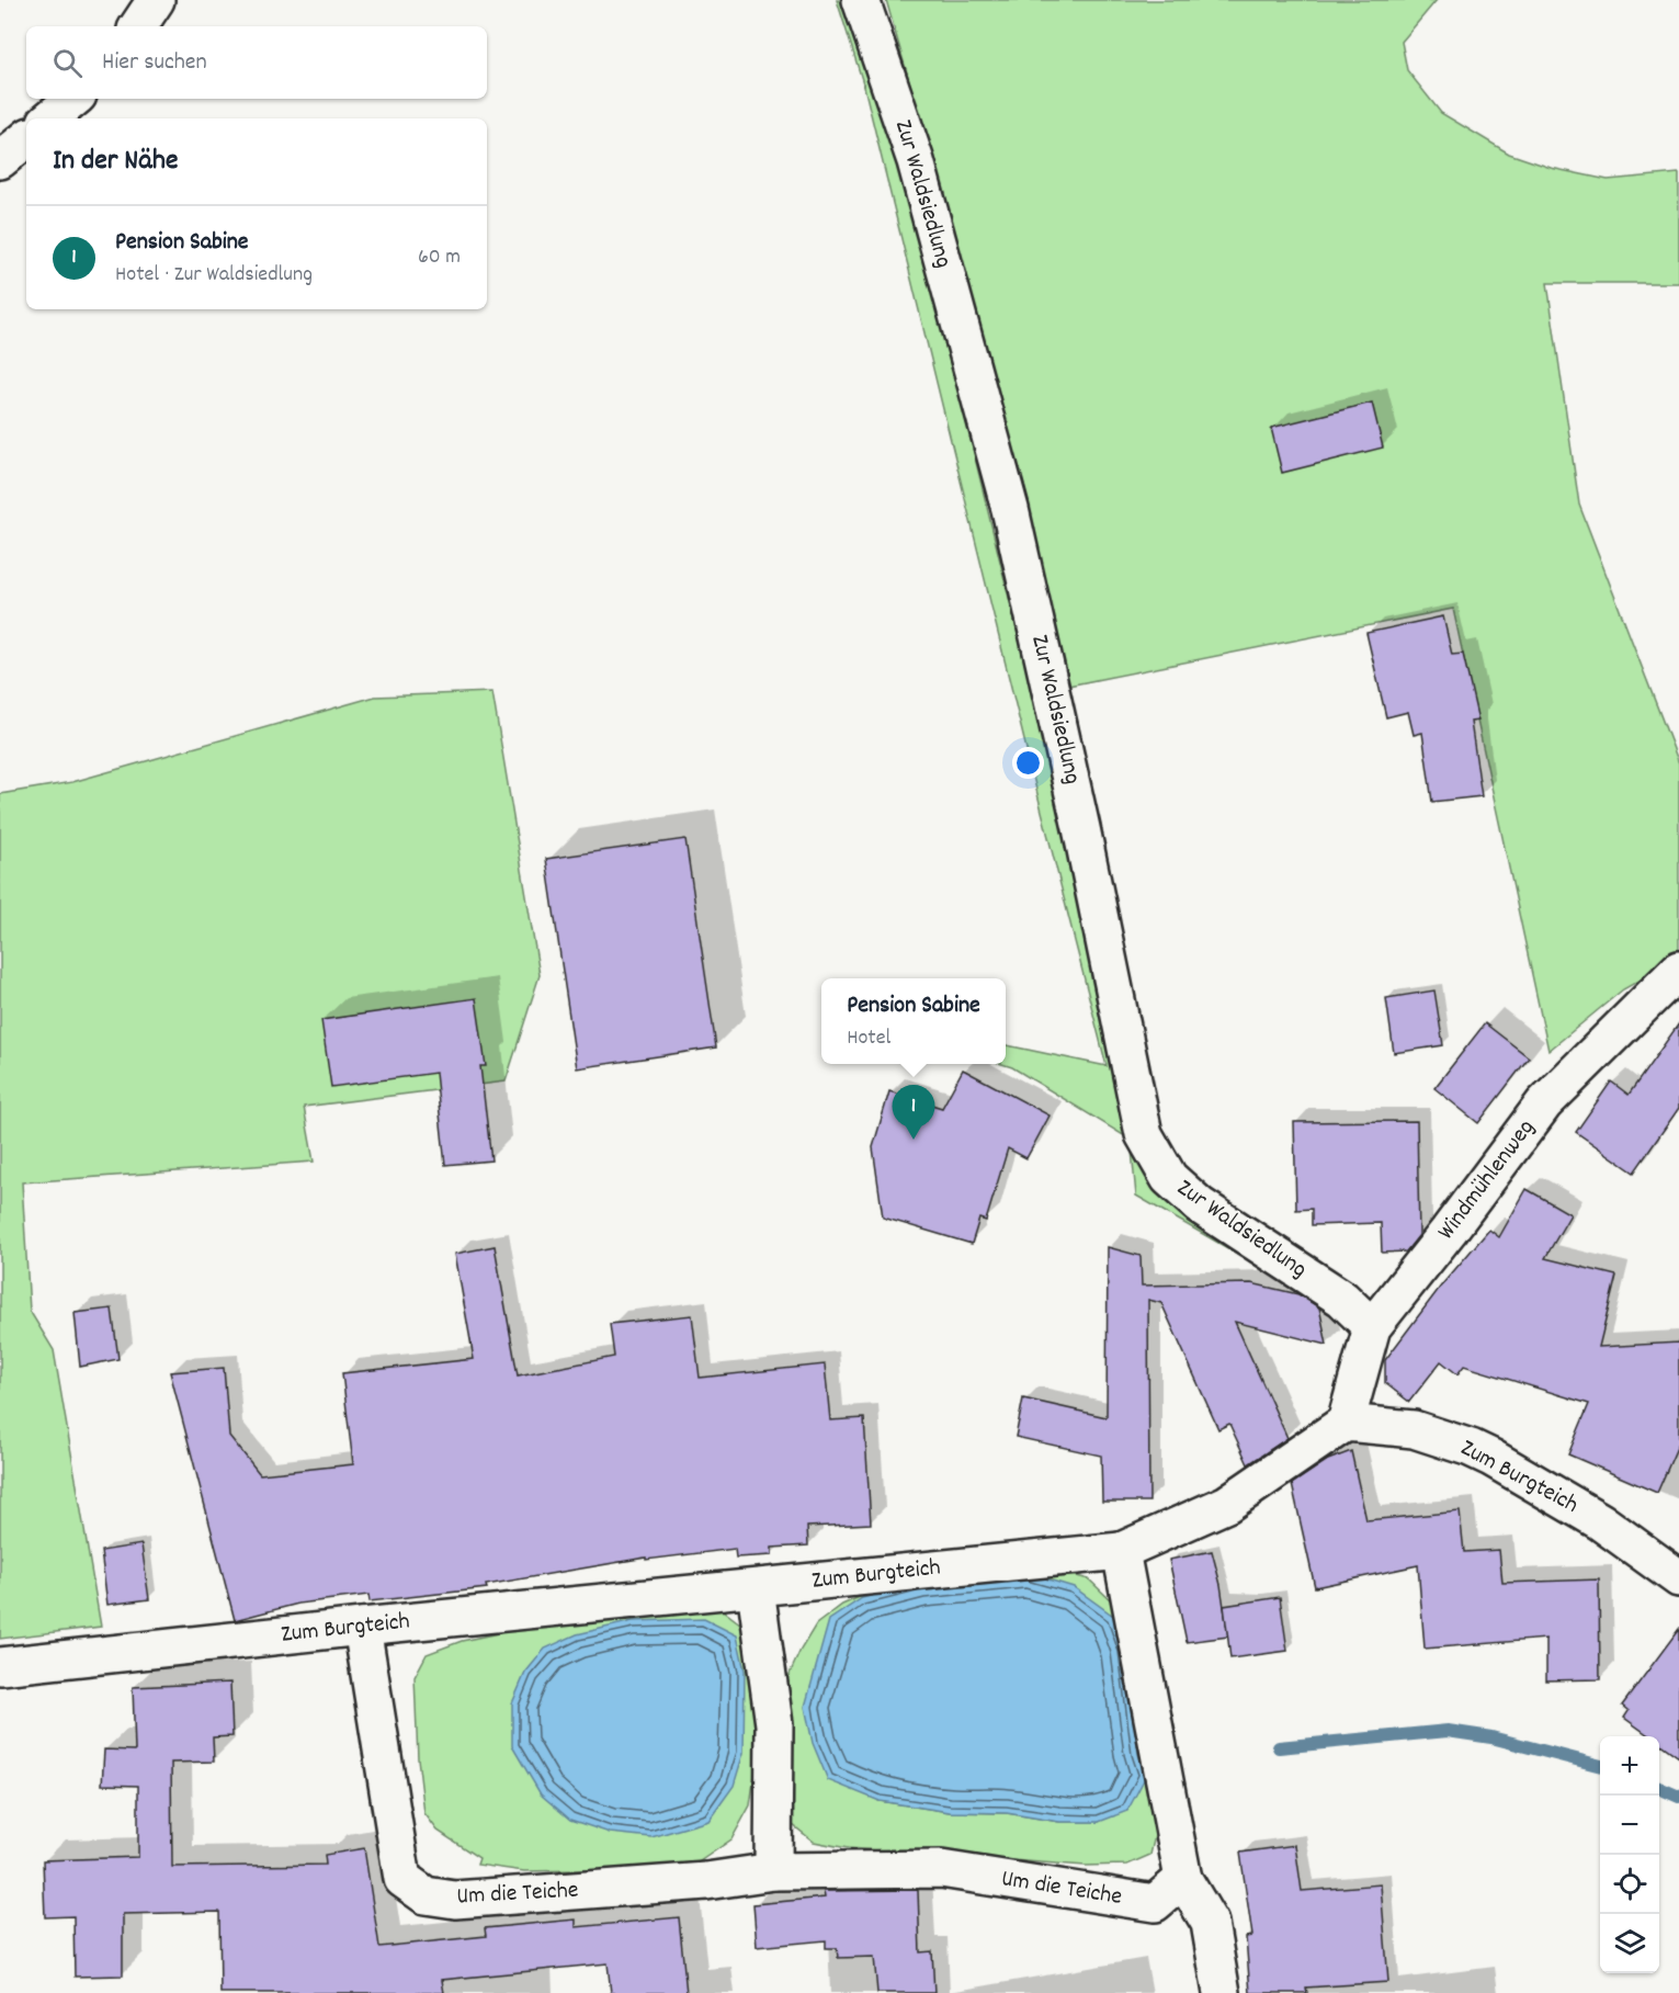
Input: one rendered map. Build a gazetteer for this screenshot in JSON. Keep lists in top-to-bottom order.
{
  "streets": {
    "street": [
      "Zur Waldsiedlung",
      "Windmühlenweg",
      "Zum Burgteich",
      "Um die Teiche"
    ]
  },
  "crossings": [
    ["Zur Waldsiedlung", "Windmühlenweg"],
    ["Windmühlenweg", "Zum Burgteich"],
    ["Zum Burgteich", "Um die Teiche"]
  ],
  "page": {
    "search": "Hier suchen",
    "heading": "In der Nähe",
    "list": [
      {
        "mark": "1",
        "name": "Pension Sabine",
        "note": "Hotel · Zur Waldsiedlung",
        "value": "60 m"
      }
    ],
    "popup": ["Pension Sabine", "Hotel"],
    "pins": "1",
    "map_buttons": ["+", "−"]
  }
}
